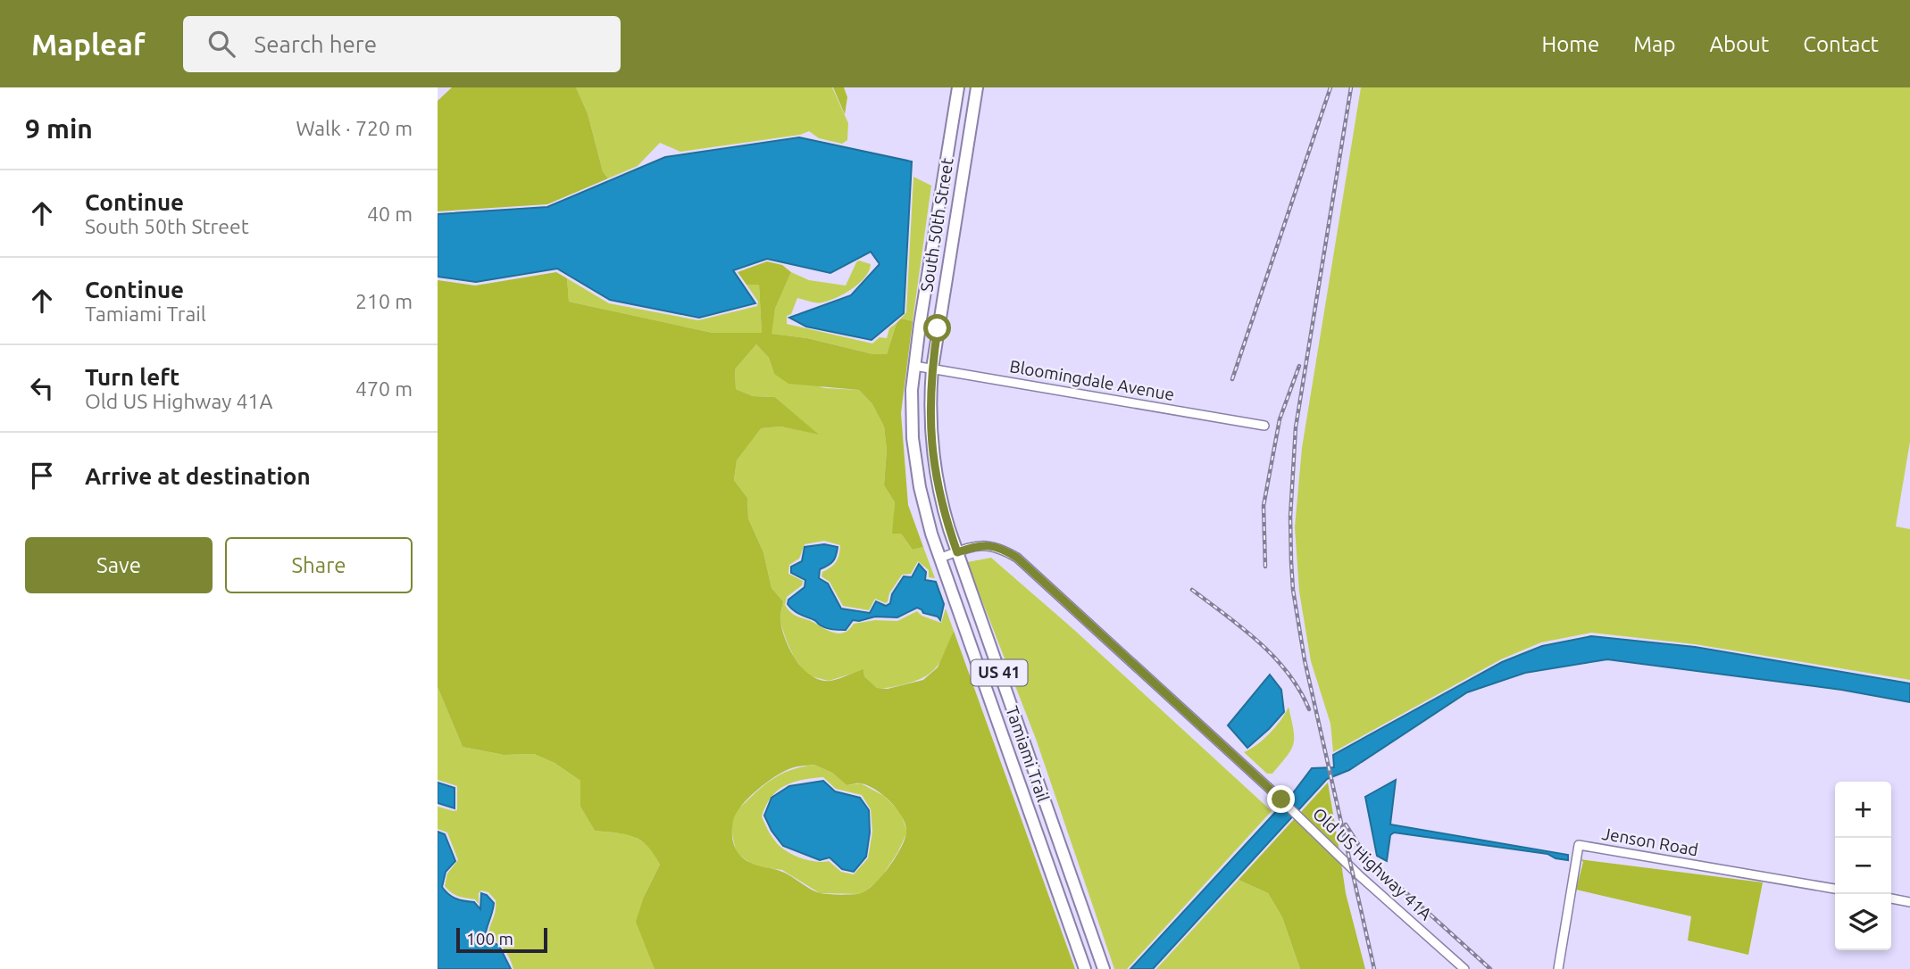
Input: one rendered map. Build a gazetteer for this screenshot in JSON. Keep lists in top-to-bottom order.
{
  "streets": {
    "main road": ["South 50th Street", "US 41", "Tamiami Trail"],
    "street": ["Bloomingdale Avenue", "Jenson Road", "Old US Highway 41A"]
  },
  "crossings": [
    ["South 50th Street", "Bloomingdale Avenue"],
    ["South 50th Street", "Tamiami Trail"],
    ["Bloomingdale Avenue", "Tamiami Trail"],
    ["Tamiami Trail", "Old US Highway 41A"]
  ],
  "scale_bar": "100 m",
  "page": {
    "header": "Mapleaf",
    "search": "Search here",
    "nav": [
      "Home",
      "Map",
      "About",
      "Contact"
    ],
    "heading": ["9 min", "Walk · 720 m"],
    "list": [
      ["Continue", "South 50th Street", "40 m"],
      ["Continue", "Tamiami Trail", "210 m"],
      ["Turn left", "Old US Highway 41A", "470 m"],
      "Arrive at destination"
    ],
    "buttons": ["Save", "Share"],
    "map_buttons": ["+", "−"],
    "scale": "100 m"
  }
}
